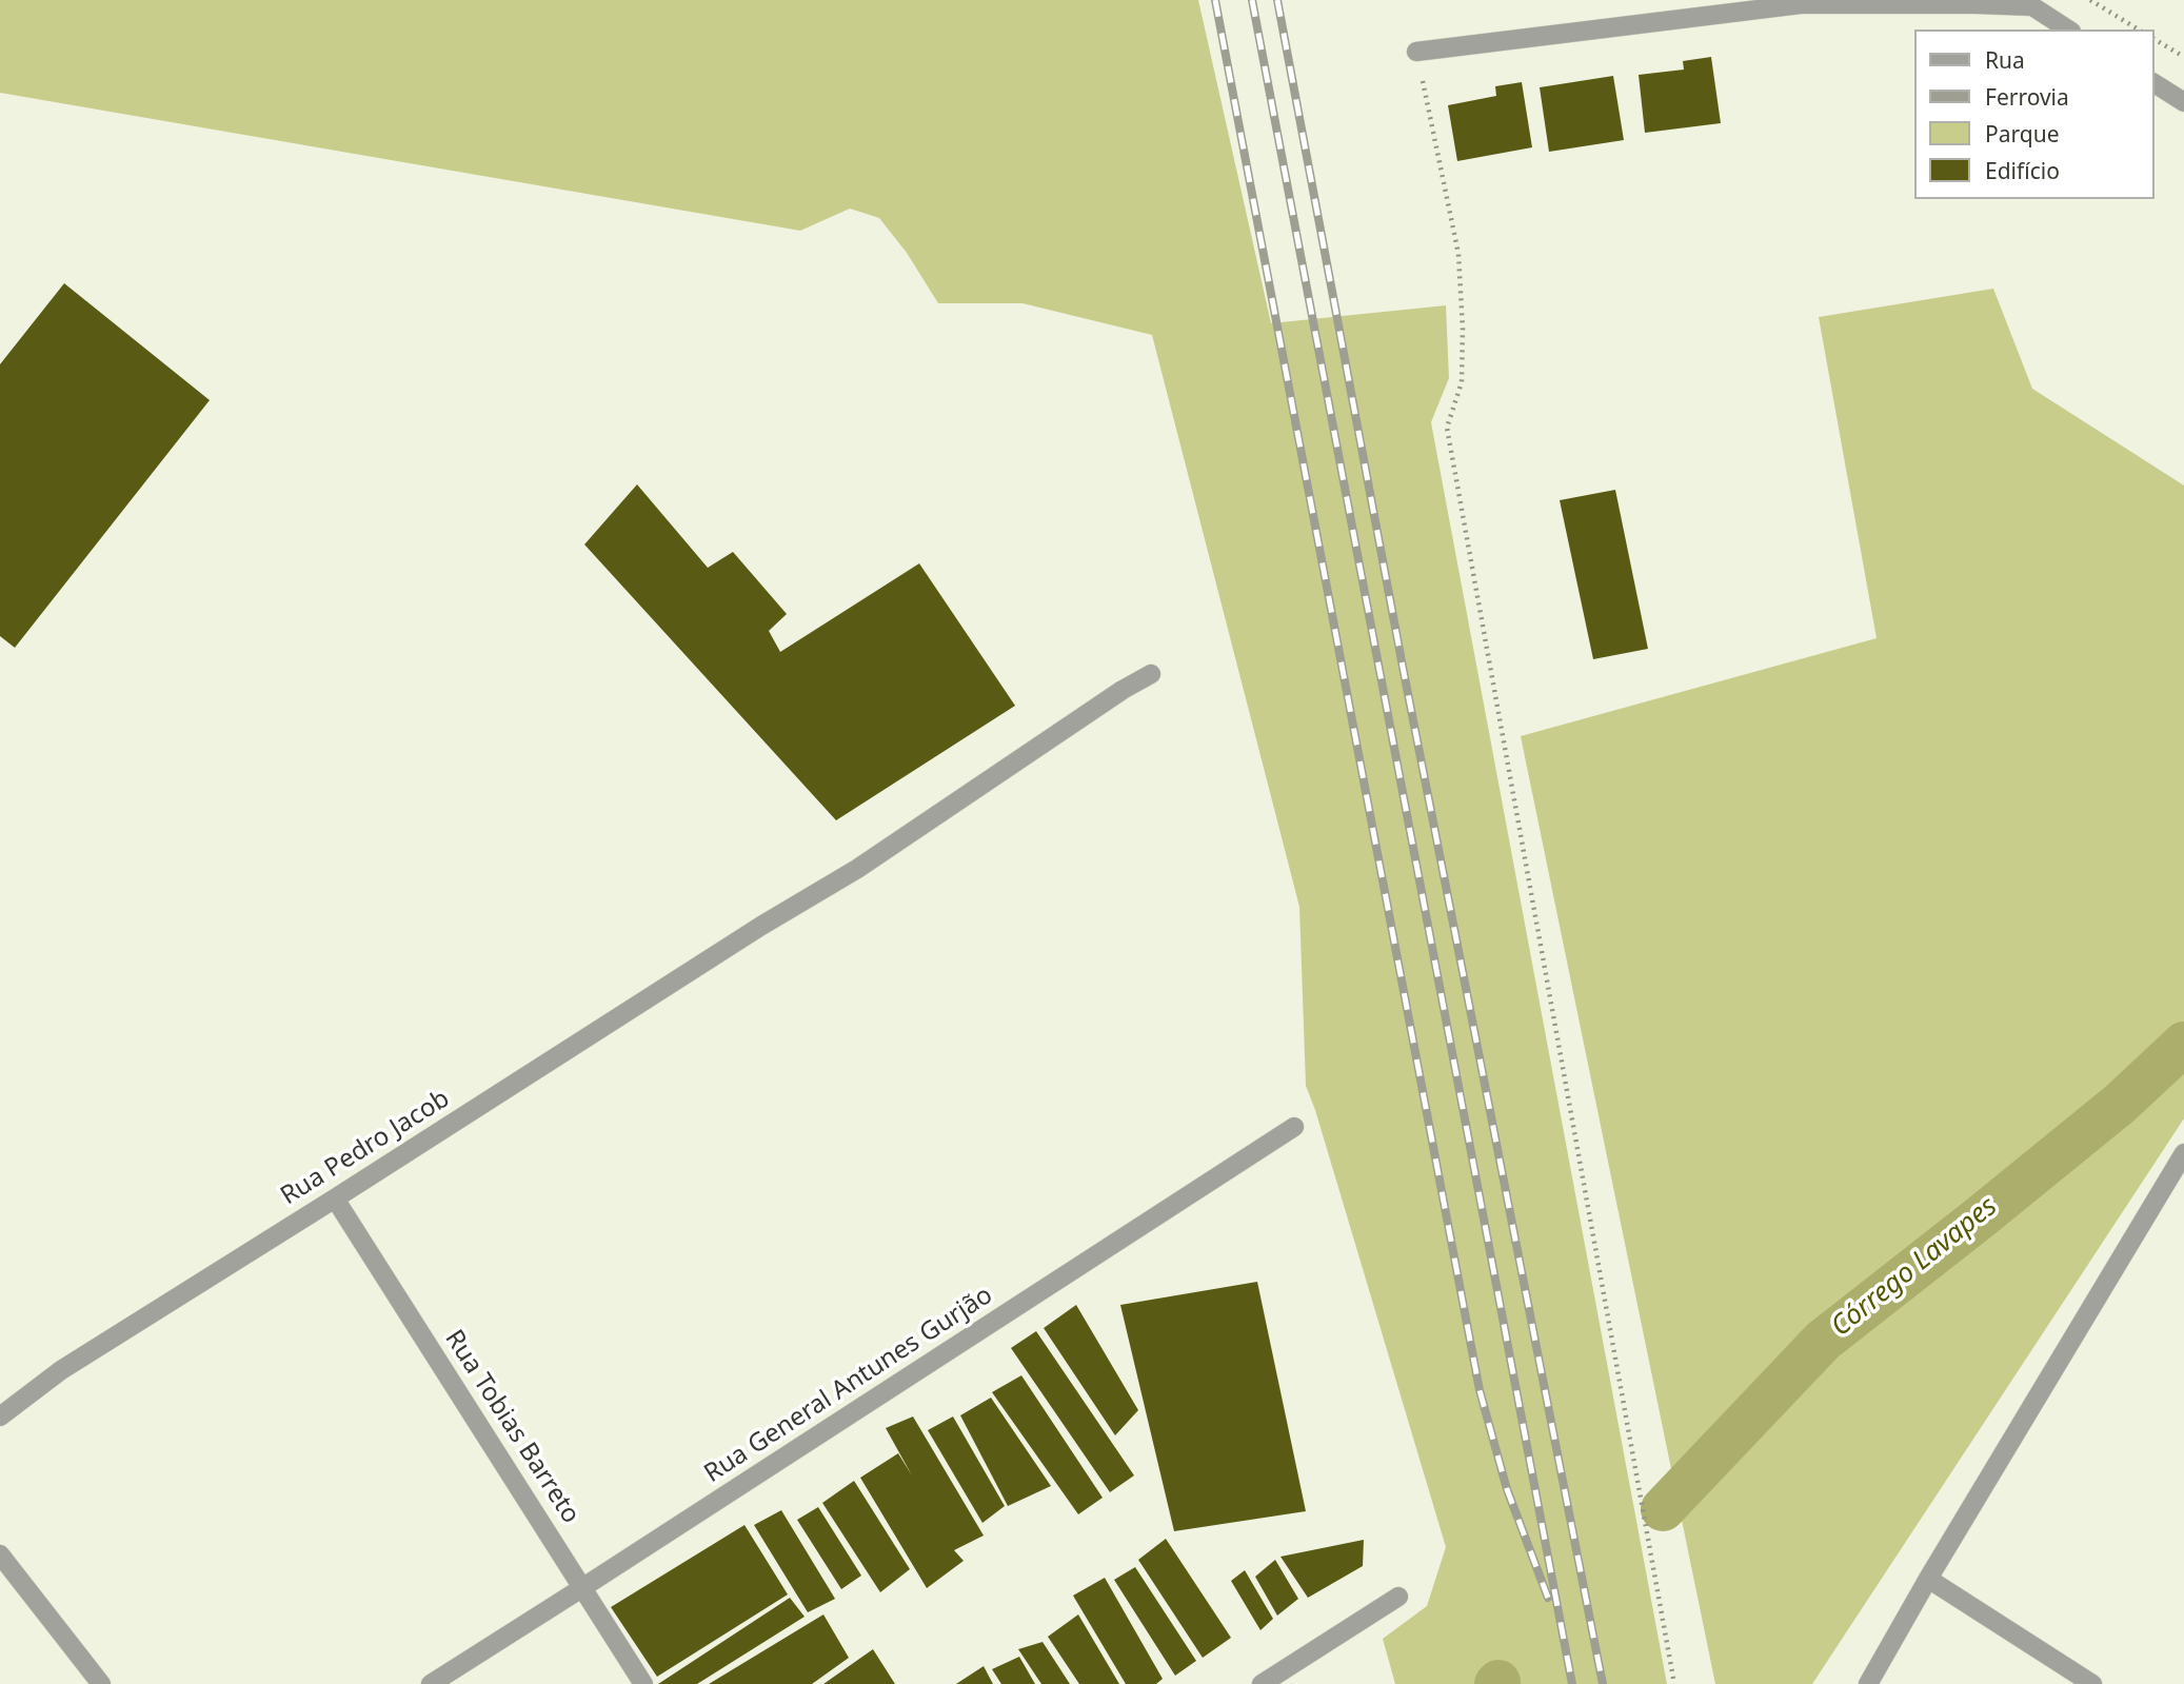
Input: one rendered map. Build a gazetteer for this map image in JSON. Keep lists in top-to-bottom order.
{
  "streets": {
    "street": ["Rua Pedro Jacob", "Rua General Antunes Gurjão", "Rua Tobias Barreto"]
  },
  "crossings": [
    ["Rua Pedro Jacob", "Rua Tobias Barreto"],
    ["Rua General Antunes Gurjão", "Rua Tobias Barreto"]
  ],
  "water": ["Córrego Lavapes"],
  "legend": [
    "Rua",
    "Ferrovia",
    "Parque",
    "Edifício"
  ]
}
